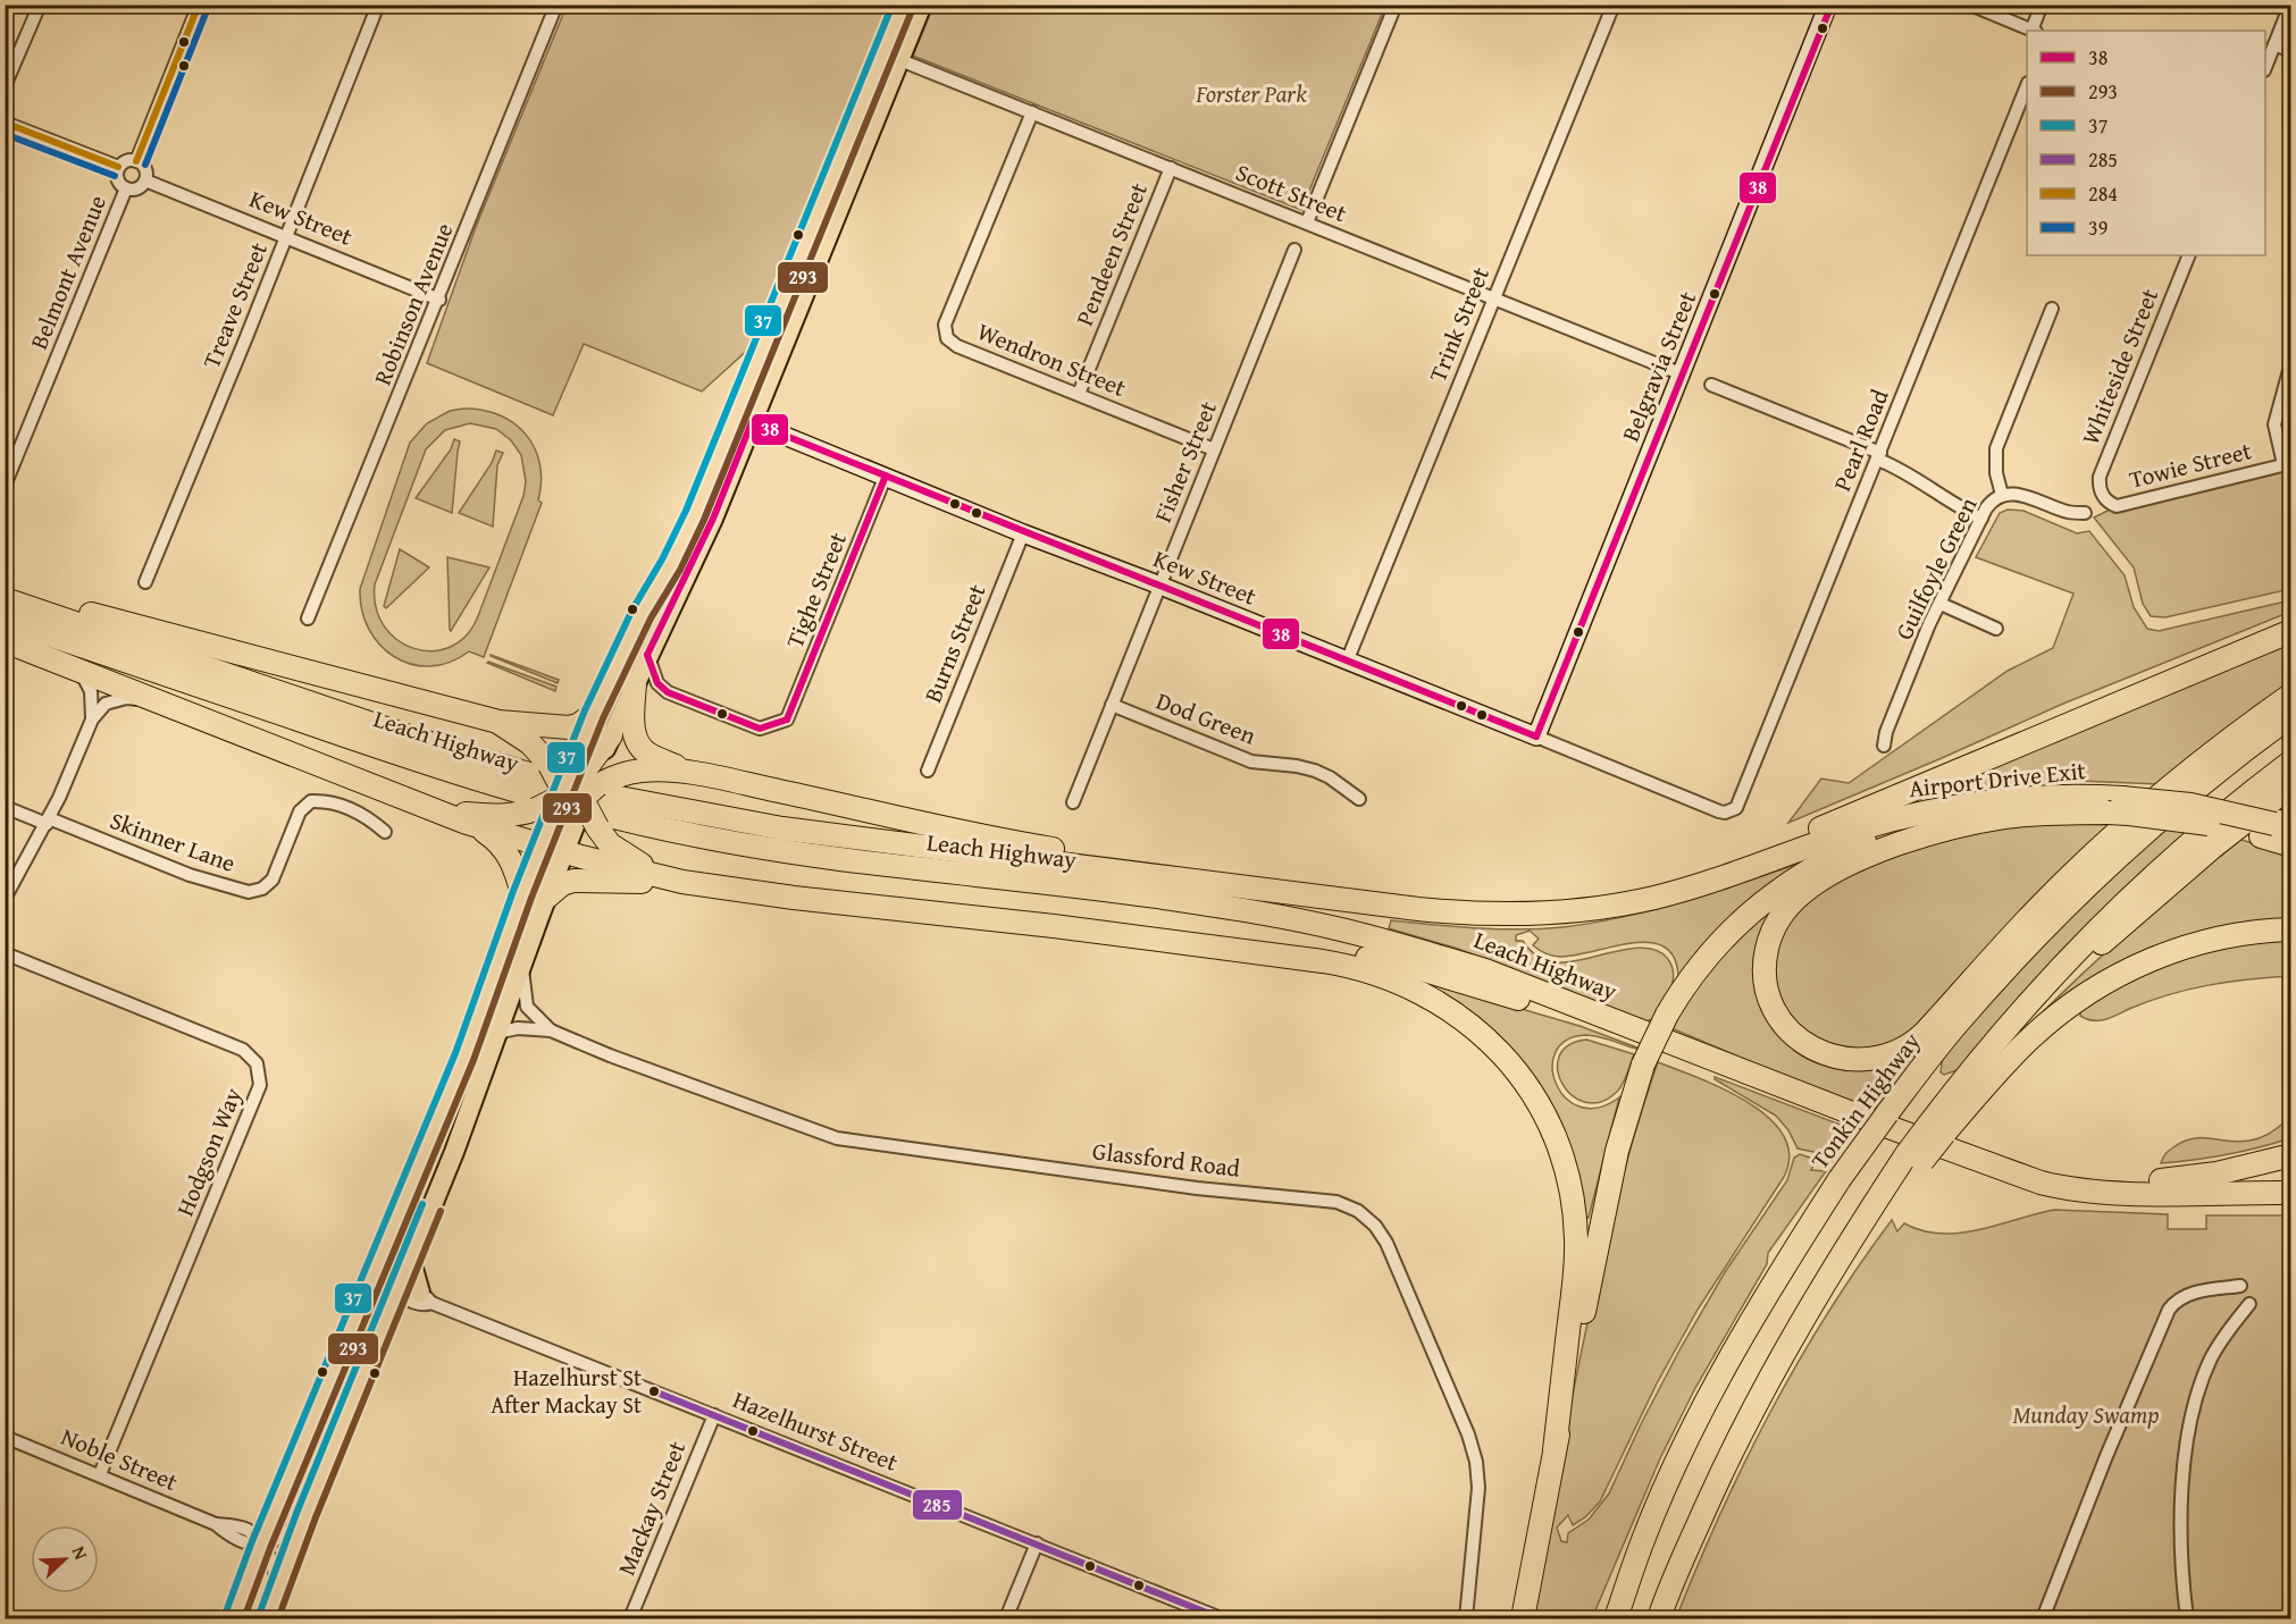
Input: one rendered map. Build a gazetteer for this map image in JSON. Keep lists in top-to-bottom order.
{
  "streets": {
    "highway": ["Leach Highway", "Airport Drive Exit", "Tonkin Highway"],
    "street": [
      "Scott Street",
      "Kew Street",
      "Pendeen Street",
      "Belmont Avenue",
      "Robinson Avenue",
      "Treave Street",
      "Trink Street",
      "Wendron Street",
      "Belgravia Street",
      "Whiteside Street",
      "Pearl Road",
      "Fisher Street",
      "Towie Street",
      "Guilfoyle Green",
      "Tighe Street",
      "Burns Street",
      "Dod Green",
      "Skinner Lane",
      "Hodgson Way",
      "Glassford Road",
      "Hazelhurst Street",
      "Noble Street",
      "Mackay Street"
    ]
  },
  "crossings": [
    ["Scott Street", "Pendeen Street"],
    ["Scott Street", "Trink Street"],
    ["Scott Street", "Wendron Street"],
    ["Scott Street", "Belgravia Street"],
    ["Kew Street", "Belmont Avenue"],
    ["Kew Street", "Robinson Avenue"],
    ["Kew Street", "Treave Street"],
    ["Kew Street", "Trink Street"],
    ["Kew Street", "Belgravia Street"],
    ["Kew Street", "Pearl Road"],
    ["Kew Street", "Fisher Street"],
    ["Kew Street", "Tighe Street"],
    ["Kew Street", "Burns Street"],
    ["Pendeen Street", "Wendron Street"],
    ["Wendron Street", "Fisher Street"],
    ["Whiteside Street", "Towie Street"],
    ["Fisher Street", "Dod Green"],
    ["Leach Highway", "Airport Drive Exit"],
    ["Hodgson Way", "Noble Street"],
    ["Hazelhurst Street", "Mackay Street"]
  ],
  "parks": ["Forster Park", "Munday Swamp"],
  "places": ["Hazelhurst St After Mackay St"],
  "lines": [
    "transit line 38",
    "transit line 37",
    "transit line 284",
    "transit line 293",
    "transit line 39",
    "transit line 285"
  ],
  "legend": [
    "38",
    "293",
    "37",
    "285",
    "284",
    "39"
  ],
  "north": "top right"
}
